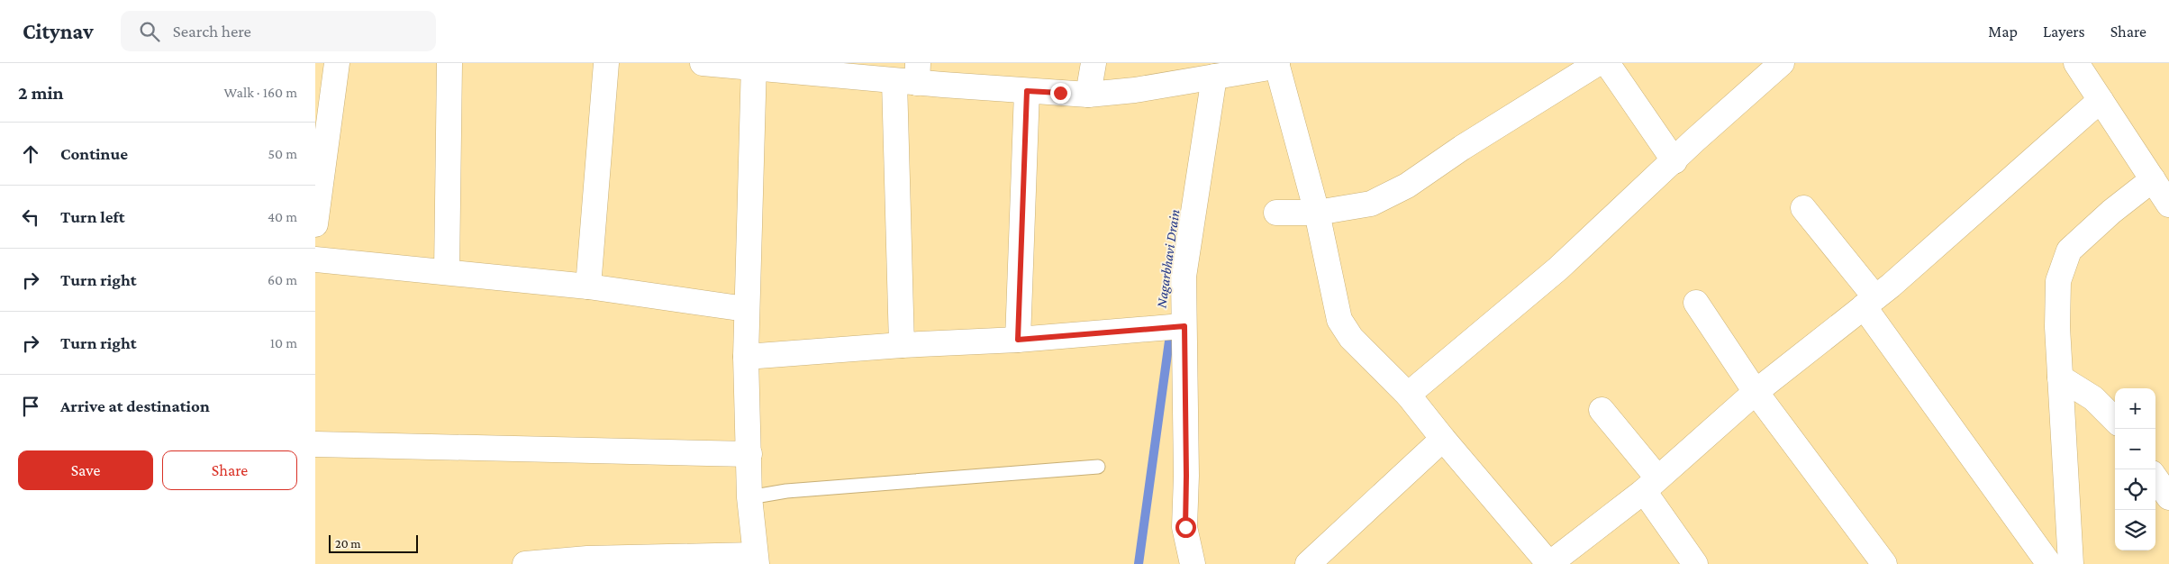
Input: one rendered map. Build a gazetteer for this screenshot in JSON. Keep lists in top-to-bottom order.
{
  "water": ["Nagarbhavi Drain"],
  "scale_bar": "20 m",
  "page": {
    "header": "Citynav",
    "search": "Search here",
    "nav": ["Map", "Layers", "Share"],
    "heading": ["2 min", "Walk · 160 m"],
    "list": [
      ["Continue", "50 m"],
      ["Turn left", "40 m"],
      ["Turn right", "60 m"],
      ["Turn right", "10 m"],
      "Arrive at destination"
    ],
    "map_buttons": ["+", "−"],
    "buttons": ["Save", "Share"],
    "scale": "20 m"
  }
}
